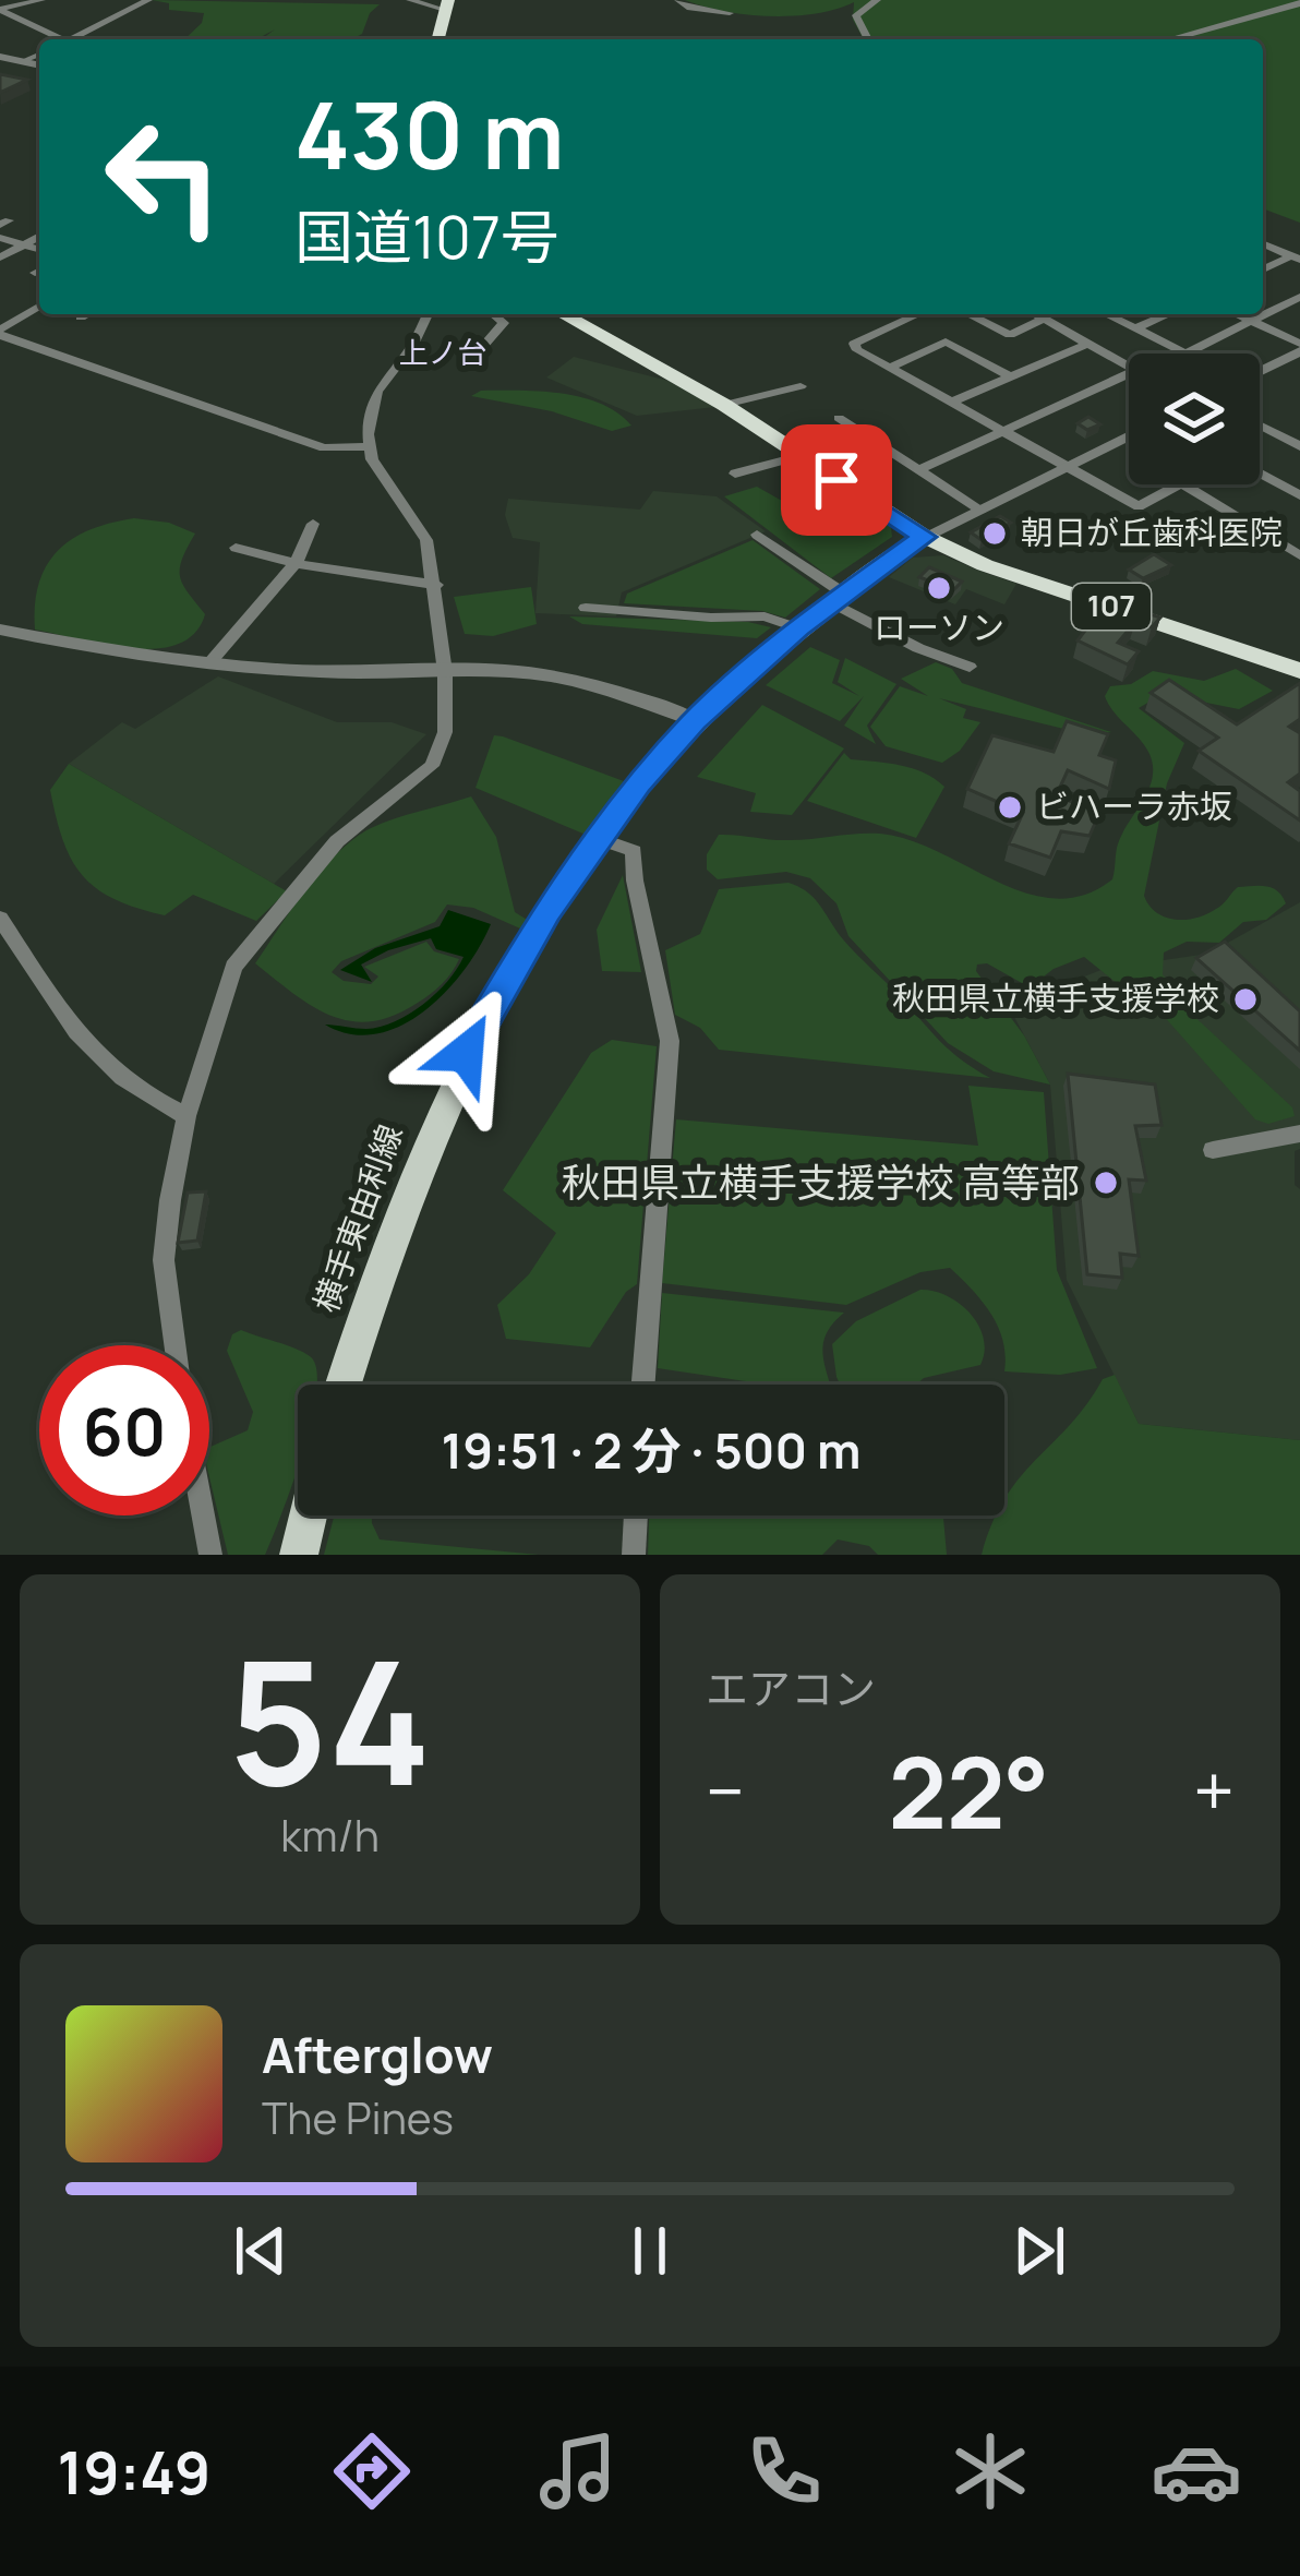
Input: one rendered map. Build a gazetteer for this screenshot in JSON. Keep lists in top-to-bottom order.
{
  "streets": {
    "highway": ["107"],
    "main road": ["横手東由利線"]
  },
  "crossings": [
    ["107", "横手東由利線"]
  ],
  "districts": ["上ノ台"],
  "places": [
    "朝日が丘歯科医院",
    "ローソン",
    "ビハーラ赤坂",
    "秋田県立横手支援学校",
    "秋田県立横手支援学校 高等部"
  ],
  "page": {
    "turn": ["430 m", "国道107号"],
    "limit": "60",
    "trip": "19:51 · 2 分 · 500 m",
    "tile": [
      ["54", "km/h"],
      "エアコン"
    ],
    "heat": ["−", "22°", "+"],
    "song": ["Afterglow", "The Pines"],
    "tabs": "19:49"
  }
}
